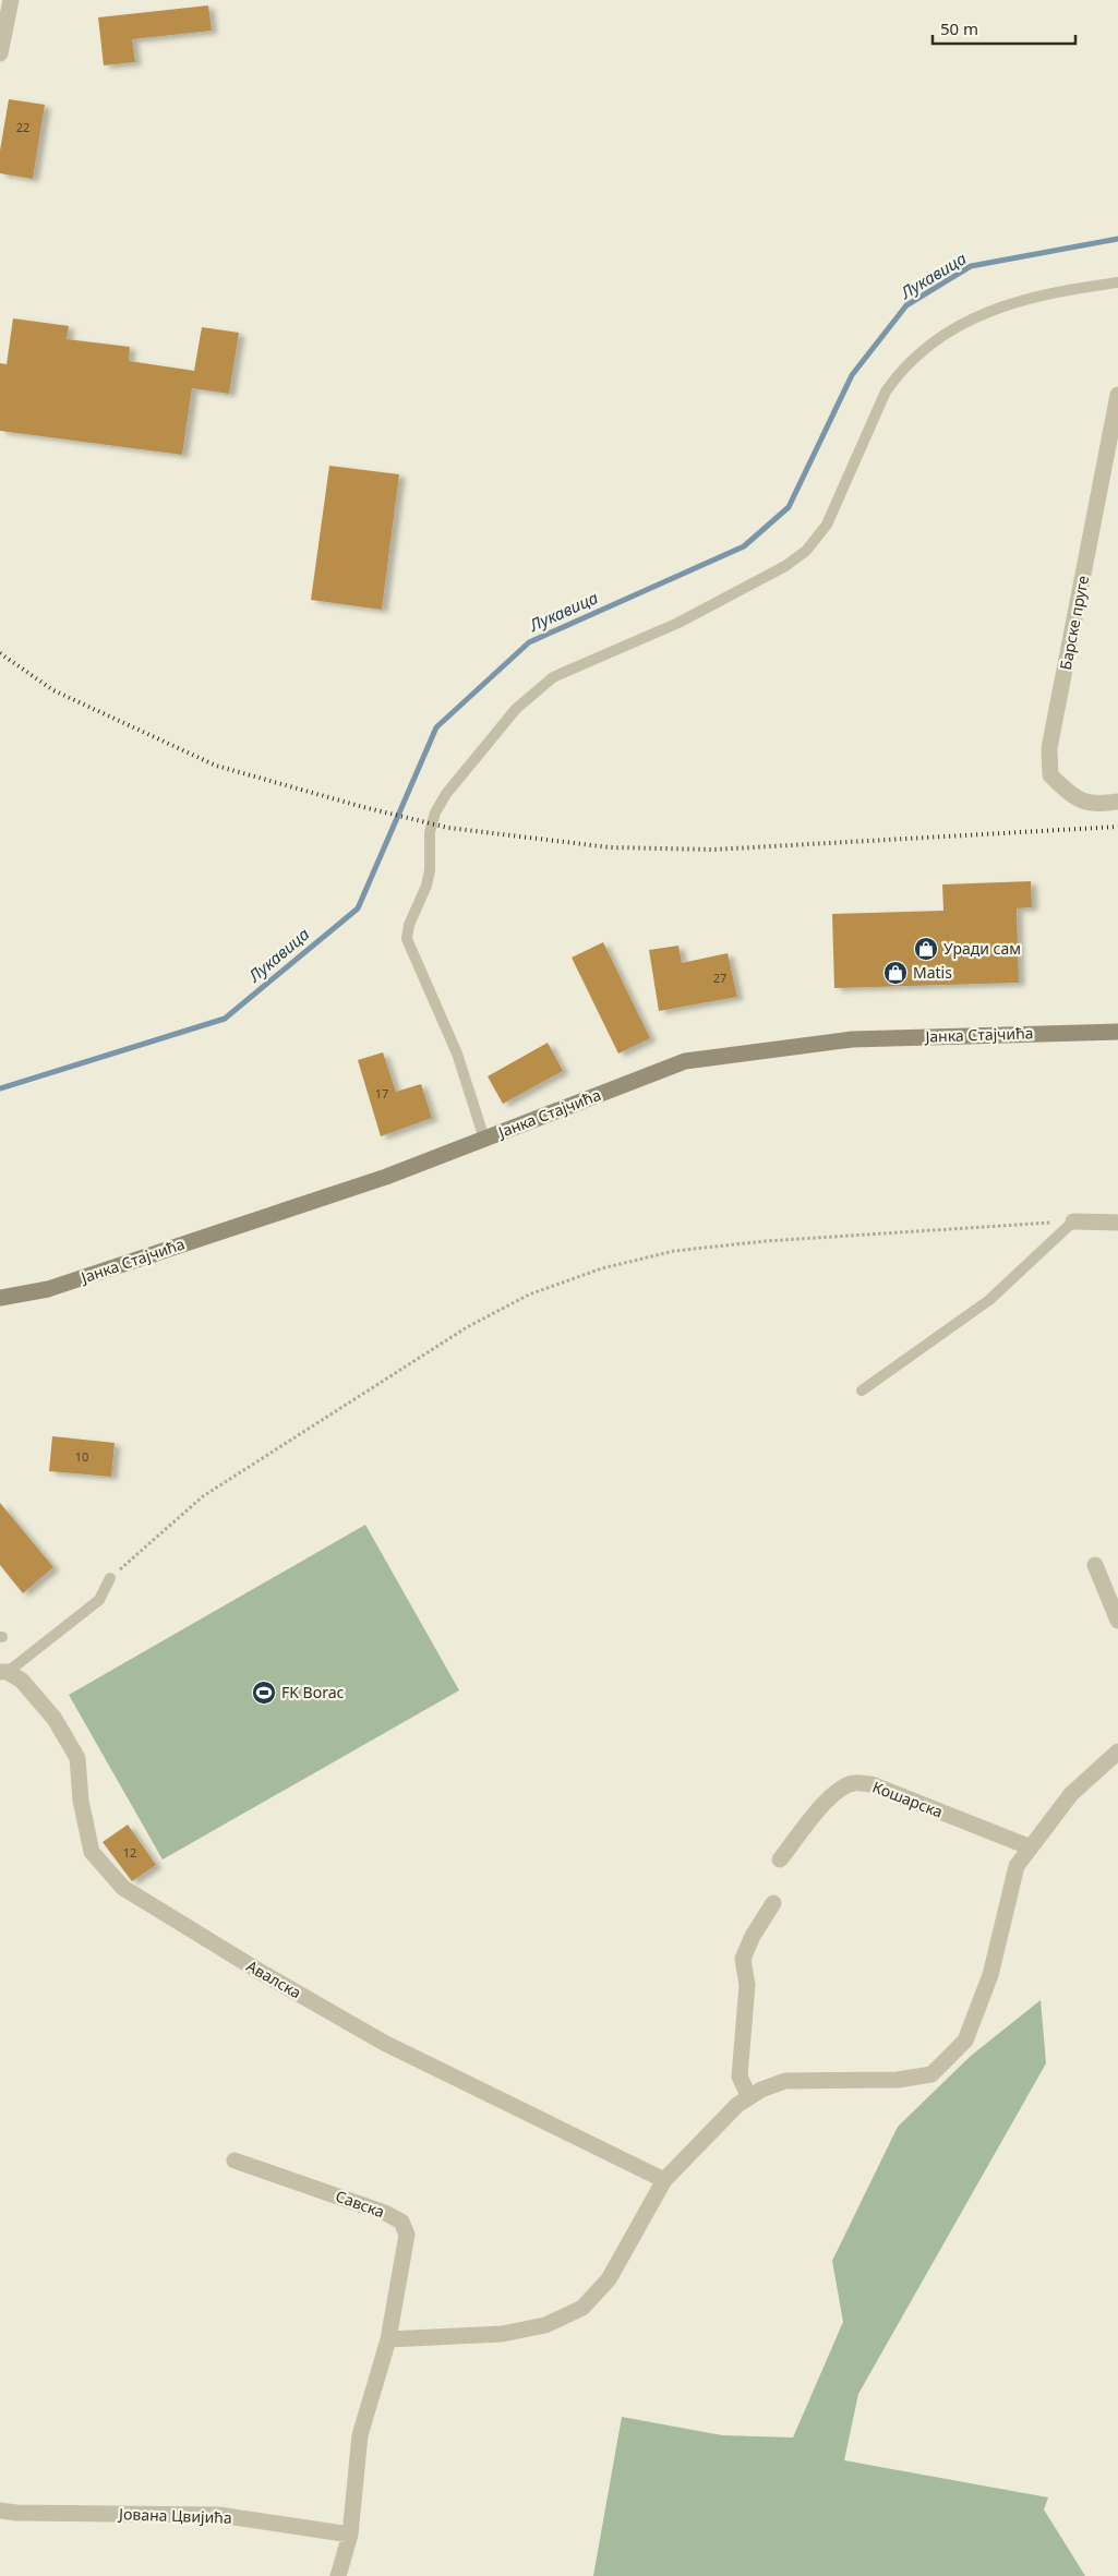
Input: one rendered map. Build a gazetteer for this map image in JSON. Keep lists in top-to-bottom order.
{
  "streets": {
    "street": [
      "Барске пруге",
      "Јанка Стајчића",
      "Кошарска",
      "Авалска",
      "Савска",
      "Јована Цвијића"
    ]
  },
  "crossings": [
    ["Савска", "Јована Цвијића"]
  ],
  "water": ["Лукавица"],
  "places": {
    "shop": ["Уради сам", "Matis"],
    "sports": ["FK Borac"]
  },
  "house_numbers": [
    "22",
    "27",
    "17",
    "10",
    "12"
  ],
  "scale_bar": "50 m"
}
